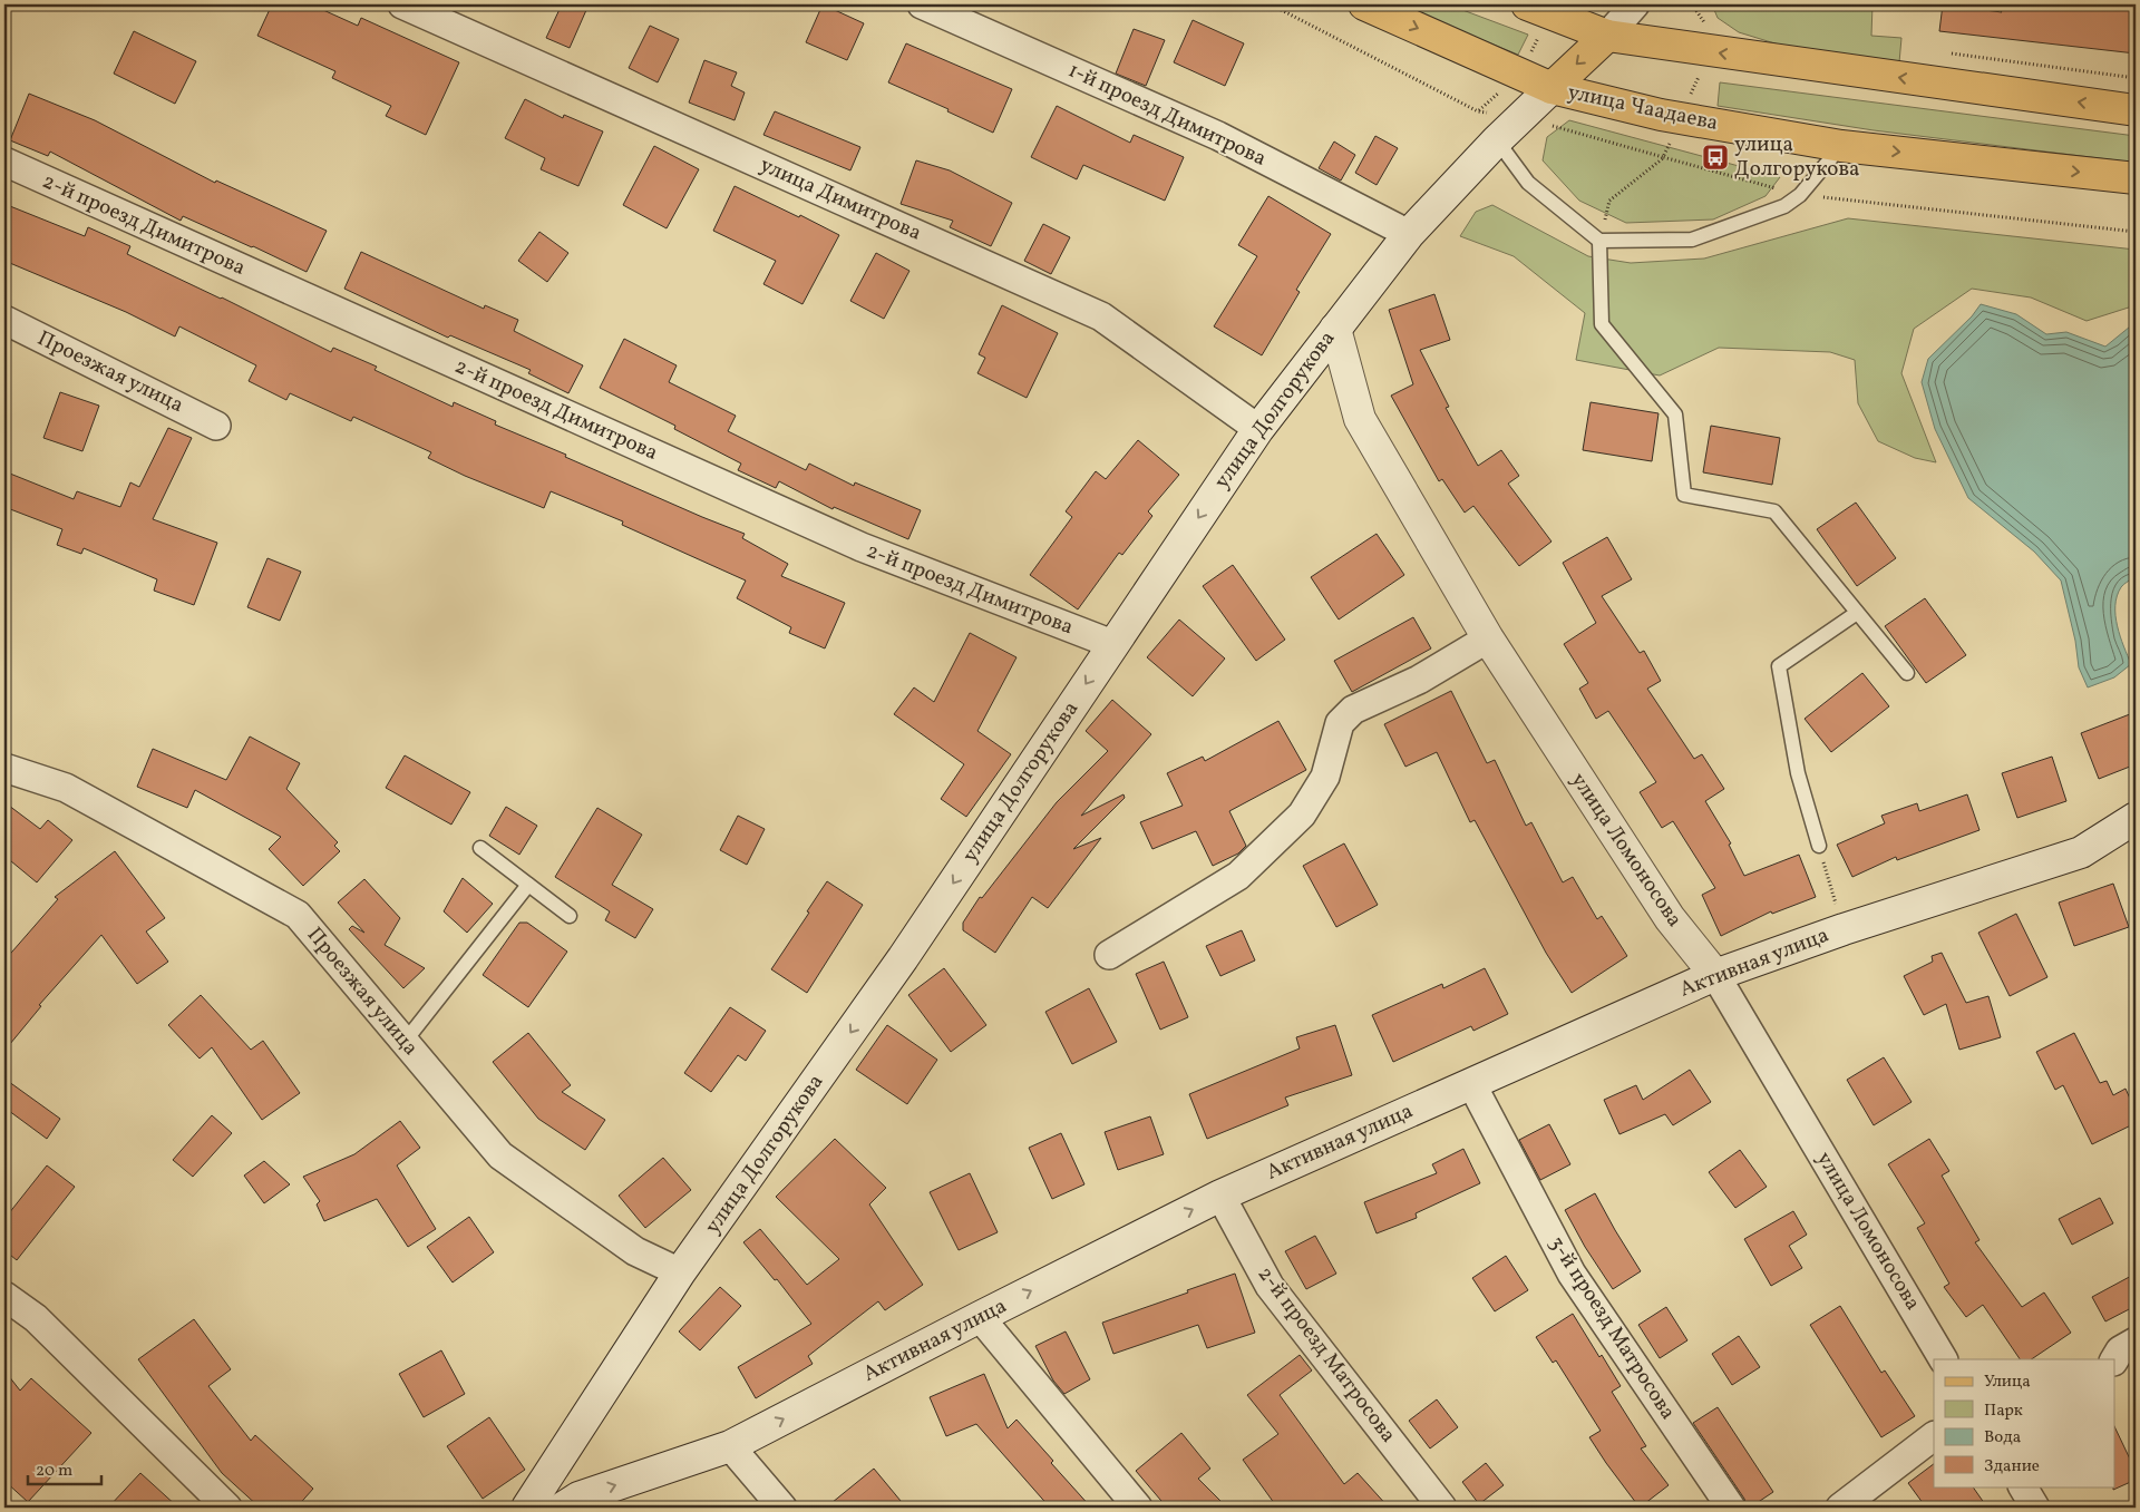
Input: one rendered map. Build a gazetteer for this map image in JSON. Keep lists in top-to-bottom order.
{
  "streets": {
    "main road": [
      "улица Чаадаева",
      "улица Долгорукова",
      "улица Ломоносова",
      "Активная улица"
    ],
    "street": [
      "1-й проезд Димитрова",
      "улица Димитрова",
      "2-й проезд Димитрова",
      "Проезжая улица",
      "3-й проезд Матросова",
      "2-й проезд Матросова"
    ]
  },
  "crossings": [
    ["улица Чаадаева", "улица Долгорукова"],
    ["1-й проезд Димитрова", "улица Долгорукова"],
    ["улица Димитрова", "улица Долгорукова"],
    ["2-й проезд Димитрова", "улица Долгорукова"],
    ["Проезжая улица", "улица Долгорукова"],
    ["улица Долгорукова", "улица Ломоносова"],
    ["улица Ломоносова", "Активная улица"],
    ["Активная улица", "3-й проезд Матросова"],
    ["Активная улица", "2-й проезд Матросова"]
  ],
  "one_way": ["улица Долгорукова", "Активная улица"],
  "places": {
    "bus stop": ["улица Долгорукова"]
  },
  "legend": [
    "Улица",
    "Парк",
    "Вода",
    "Здание"
  ],
  "scale_bar": "20 m"
}
